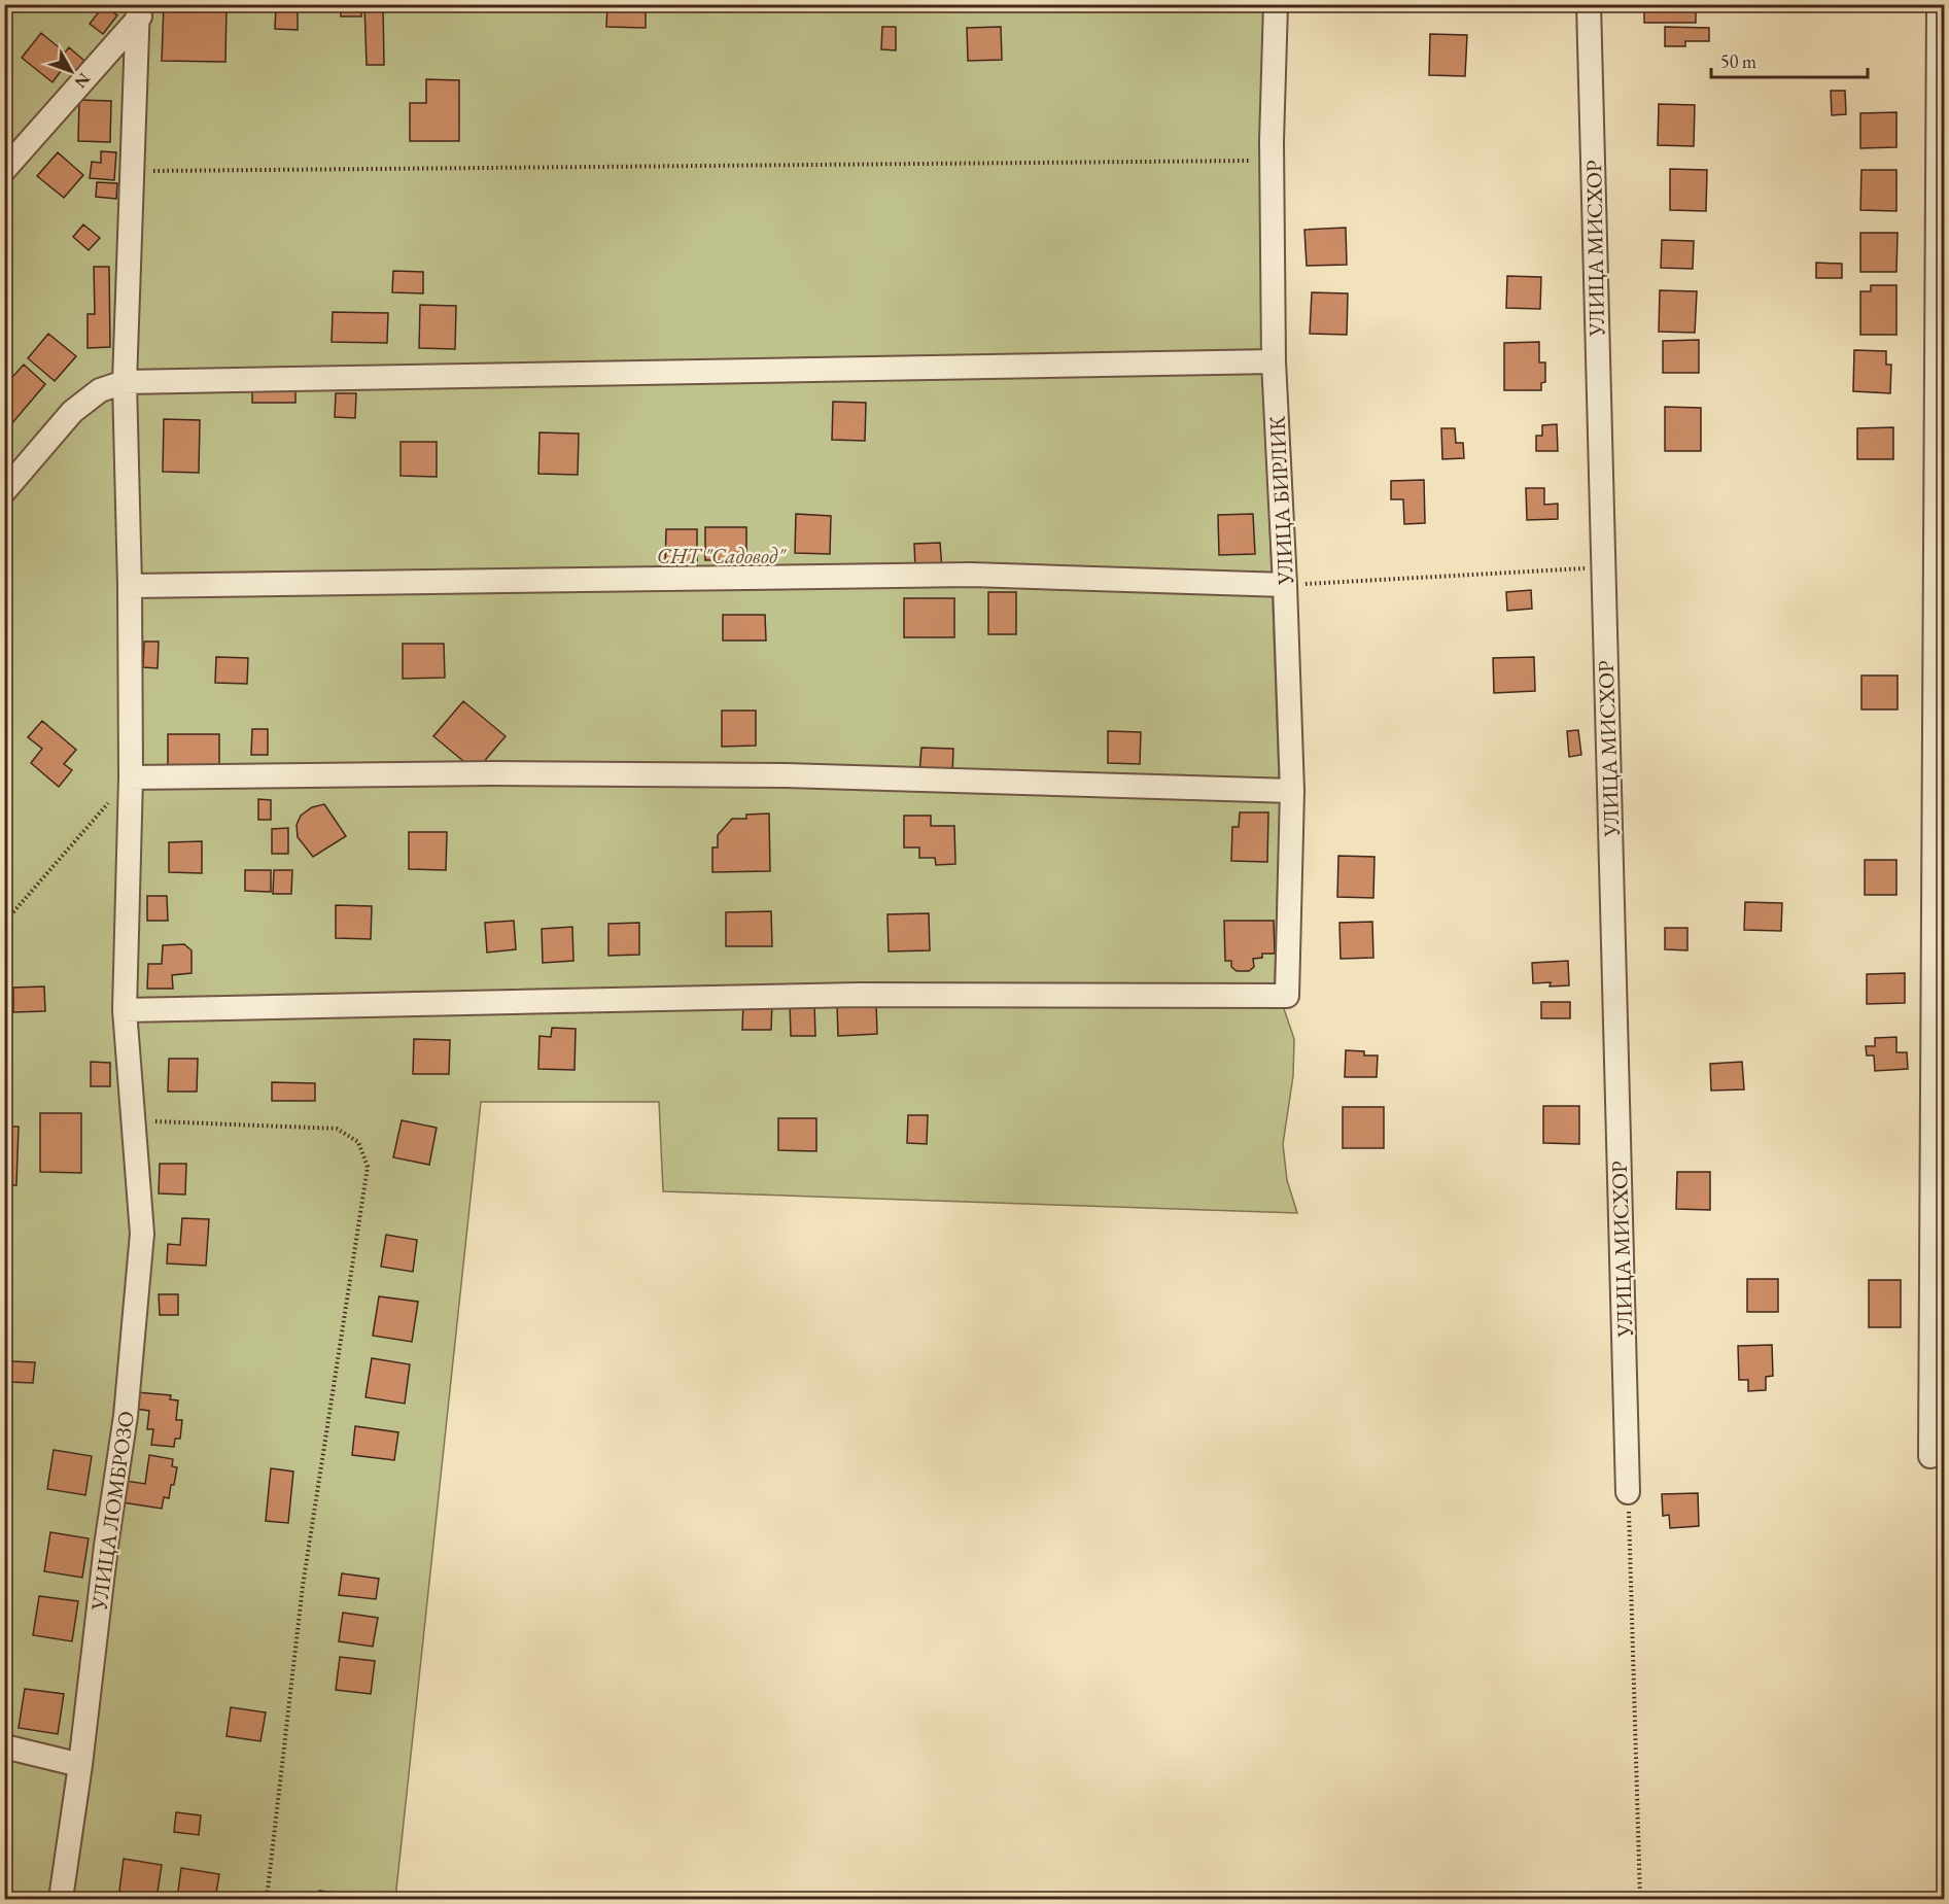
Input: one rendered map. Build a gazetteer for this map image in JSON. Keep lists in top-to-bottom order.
{
  "streets": {
    "street": ["УЛИЦА МИСХОР", "УЛИЦА БИРЛИК", "УЛИЦА ЛОМБРОЗО"]
  },
  "crossings": [
    ["УЛИЦА БИРЛИК", "УЛИЦА ЛОМБРОЗО"]
  ],
  "parks": ["СНТ \"Садовод\""],
  "scale_bar": "50 m",
  "north": "bottom right"
}
